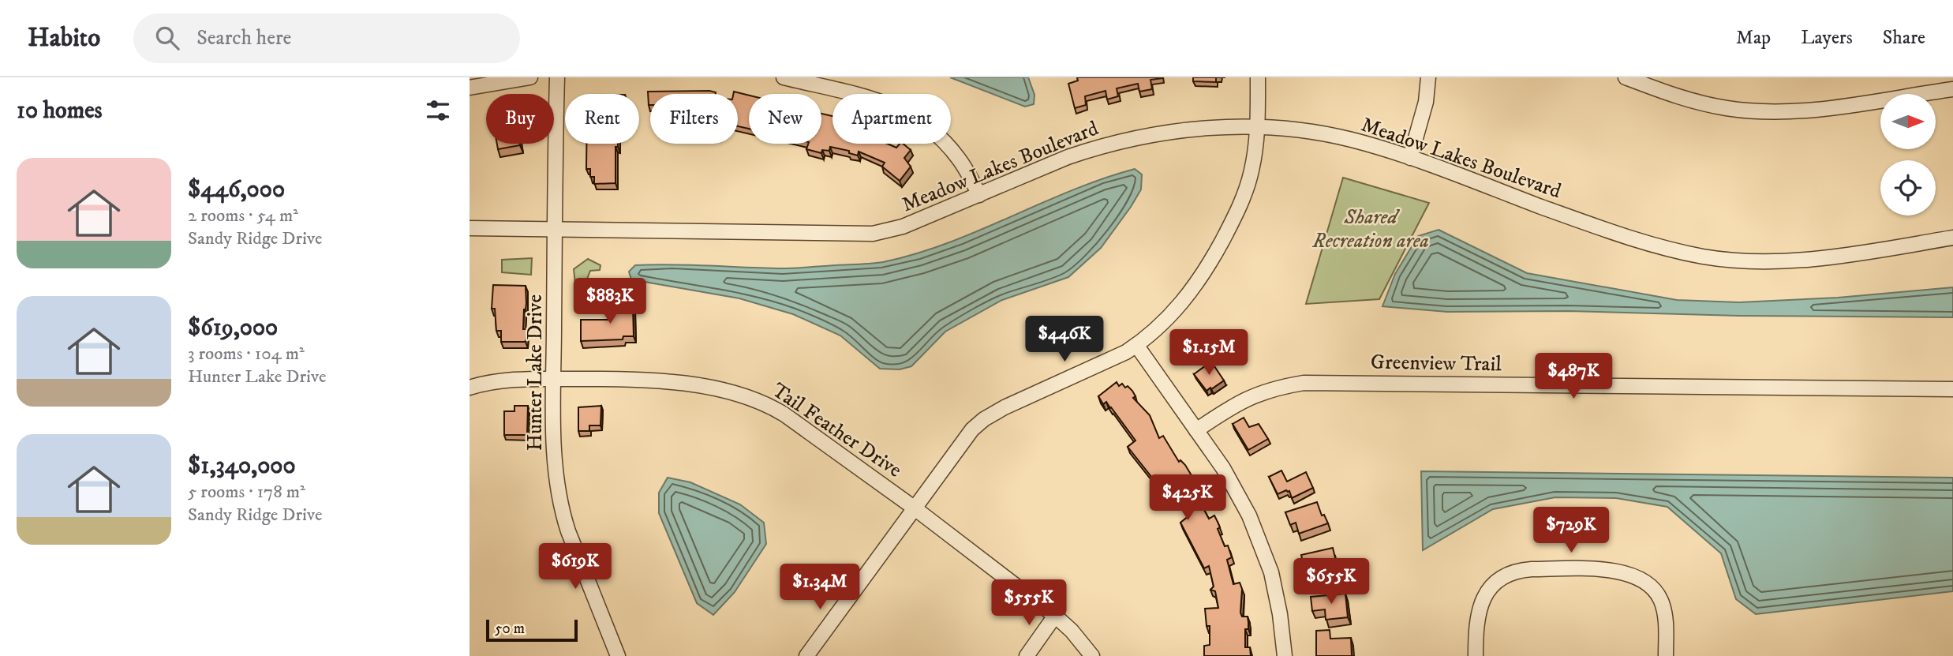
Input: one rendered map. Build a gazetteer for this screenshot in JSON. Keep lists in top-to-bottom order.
{
  "streets": {
    "street": [
      "Meadow Lakes Boulevard",
      "Greenview Trail",
      "Hunter Lake Drive",
      "Tail Feather Drive"
    ]
  },
  "crossings": [
    ["Meadow Lakes Boulevard", "Hunter Lake Drive"],
    ["Hunter Lake Drive", "Tail Feather Drive"]
  ],
  "parks": ["Shared Recreation area"],
  "scale_bar": "50 m",
  "north": "right",
  "page": {
    "header": "Habito",
    "search": "Search here",
    "nav": ["Map", "Layers", "Share"],
    "heading": "10 homes",
    "chip": [
      "Buy",
      "Rent",
      "Filters",
      "New",
      "Apartment"
    ],
    "list": [
      {
        "name": "$446,000",
        "note": "2 rooms · 54 m² · Sandy Ridge Drive"
      },
      {
        "name": "$619,000",
        "note": "3 rooms · 104 m² · Hunter Lake Drive"
      },
      {
        "name": "$1,340,000",
        "note": "5 rooms · 178 m² · Sandy Ridge Drive"
      }
    ],
    "price": [
      "$883K",
      "$446K",
      "$1.15M",
      "$487K",
      "$425K",
      "$729K",
      "$619K",
      "$655K",
      "$1.34M",
      "$555K"
    ],
    "scale": "50 m"
  }
}
